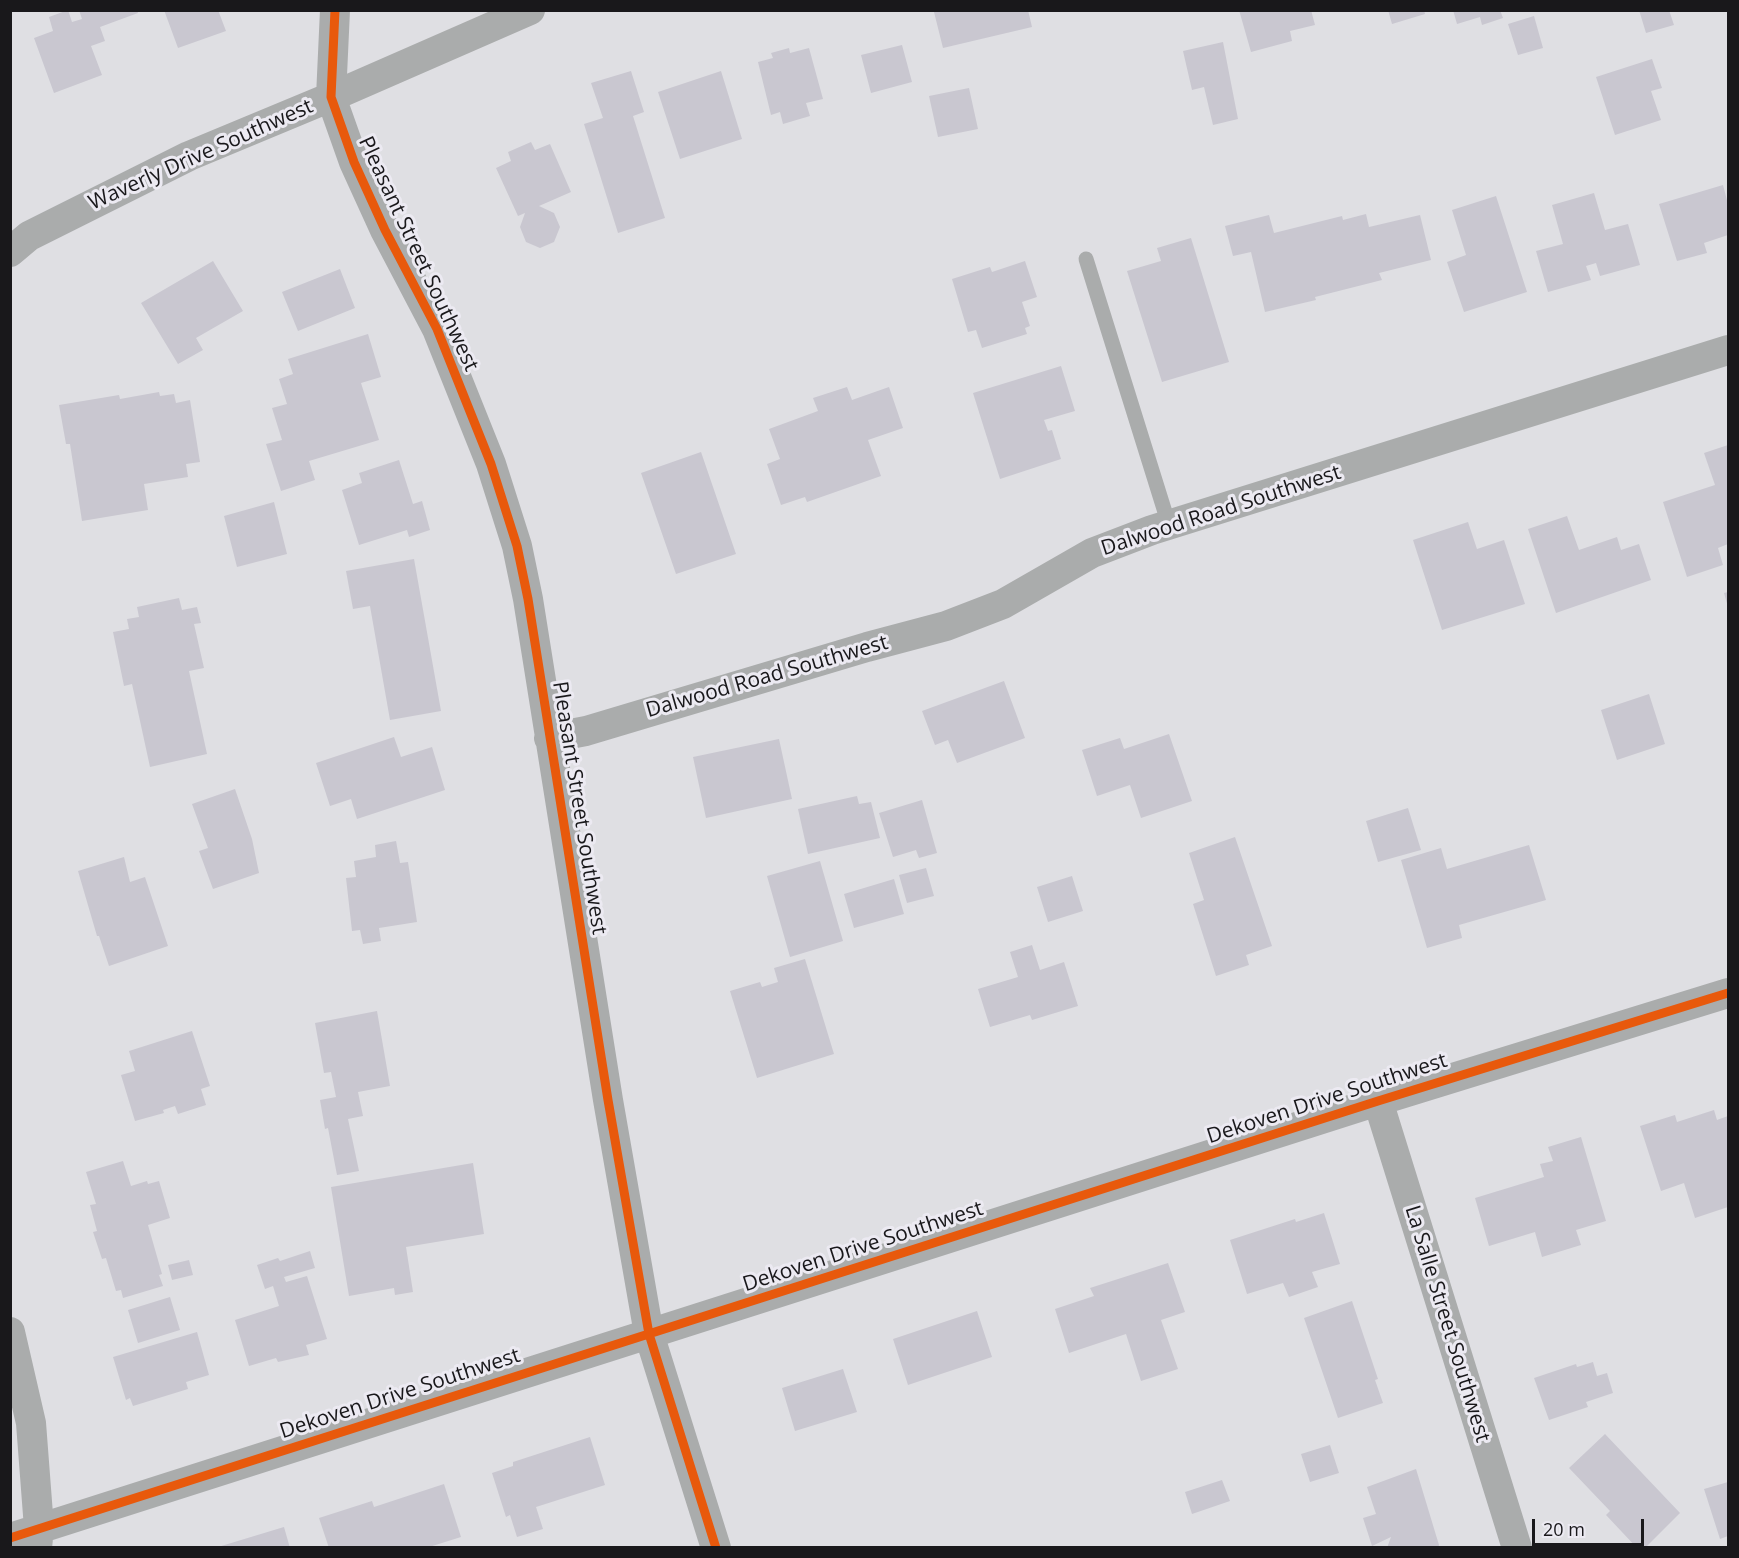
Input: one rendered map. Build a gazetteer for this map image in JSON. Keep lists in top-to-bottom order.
{
  "streets": {
    "street": [
      "Waverly Drive Southwest",
      "Pleasant Street Southwest",
      "Dalwood Road Southwest",
      "Dekoven Drive Southwest",
      "La Salle Street Southwest"
    ]
  },
  "crossings": [
    ["Waverly Drive Southwest", "Pleasant Street Southwest"],
    ["Pleasant Street Southwest", "Dalwood Road Southwest"],
    ["Pleasant Street Southwest", "Dekoven Drive Southwest"],
    ["Dekoven Drive Southwest", "La Salle Street Southwest"]
  ],
  "scale_bar": "20 m"
}
